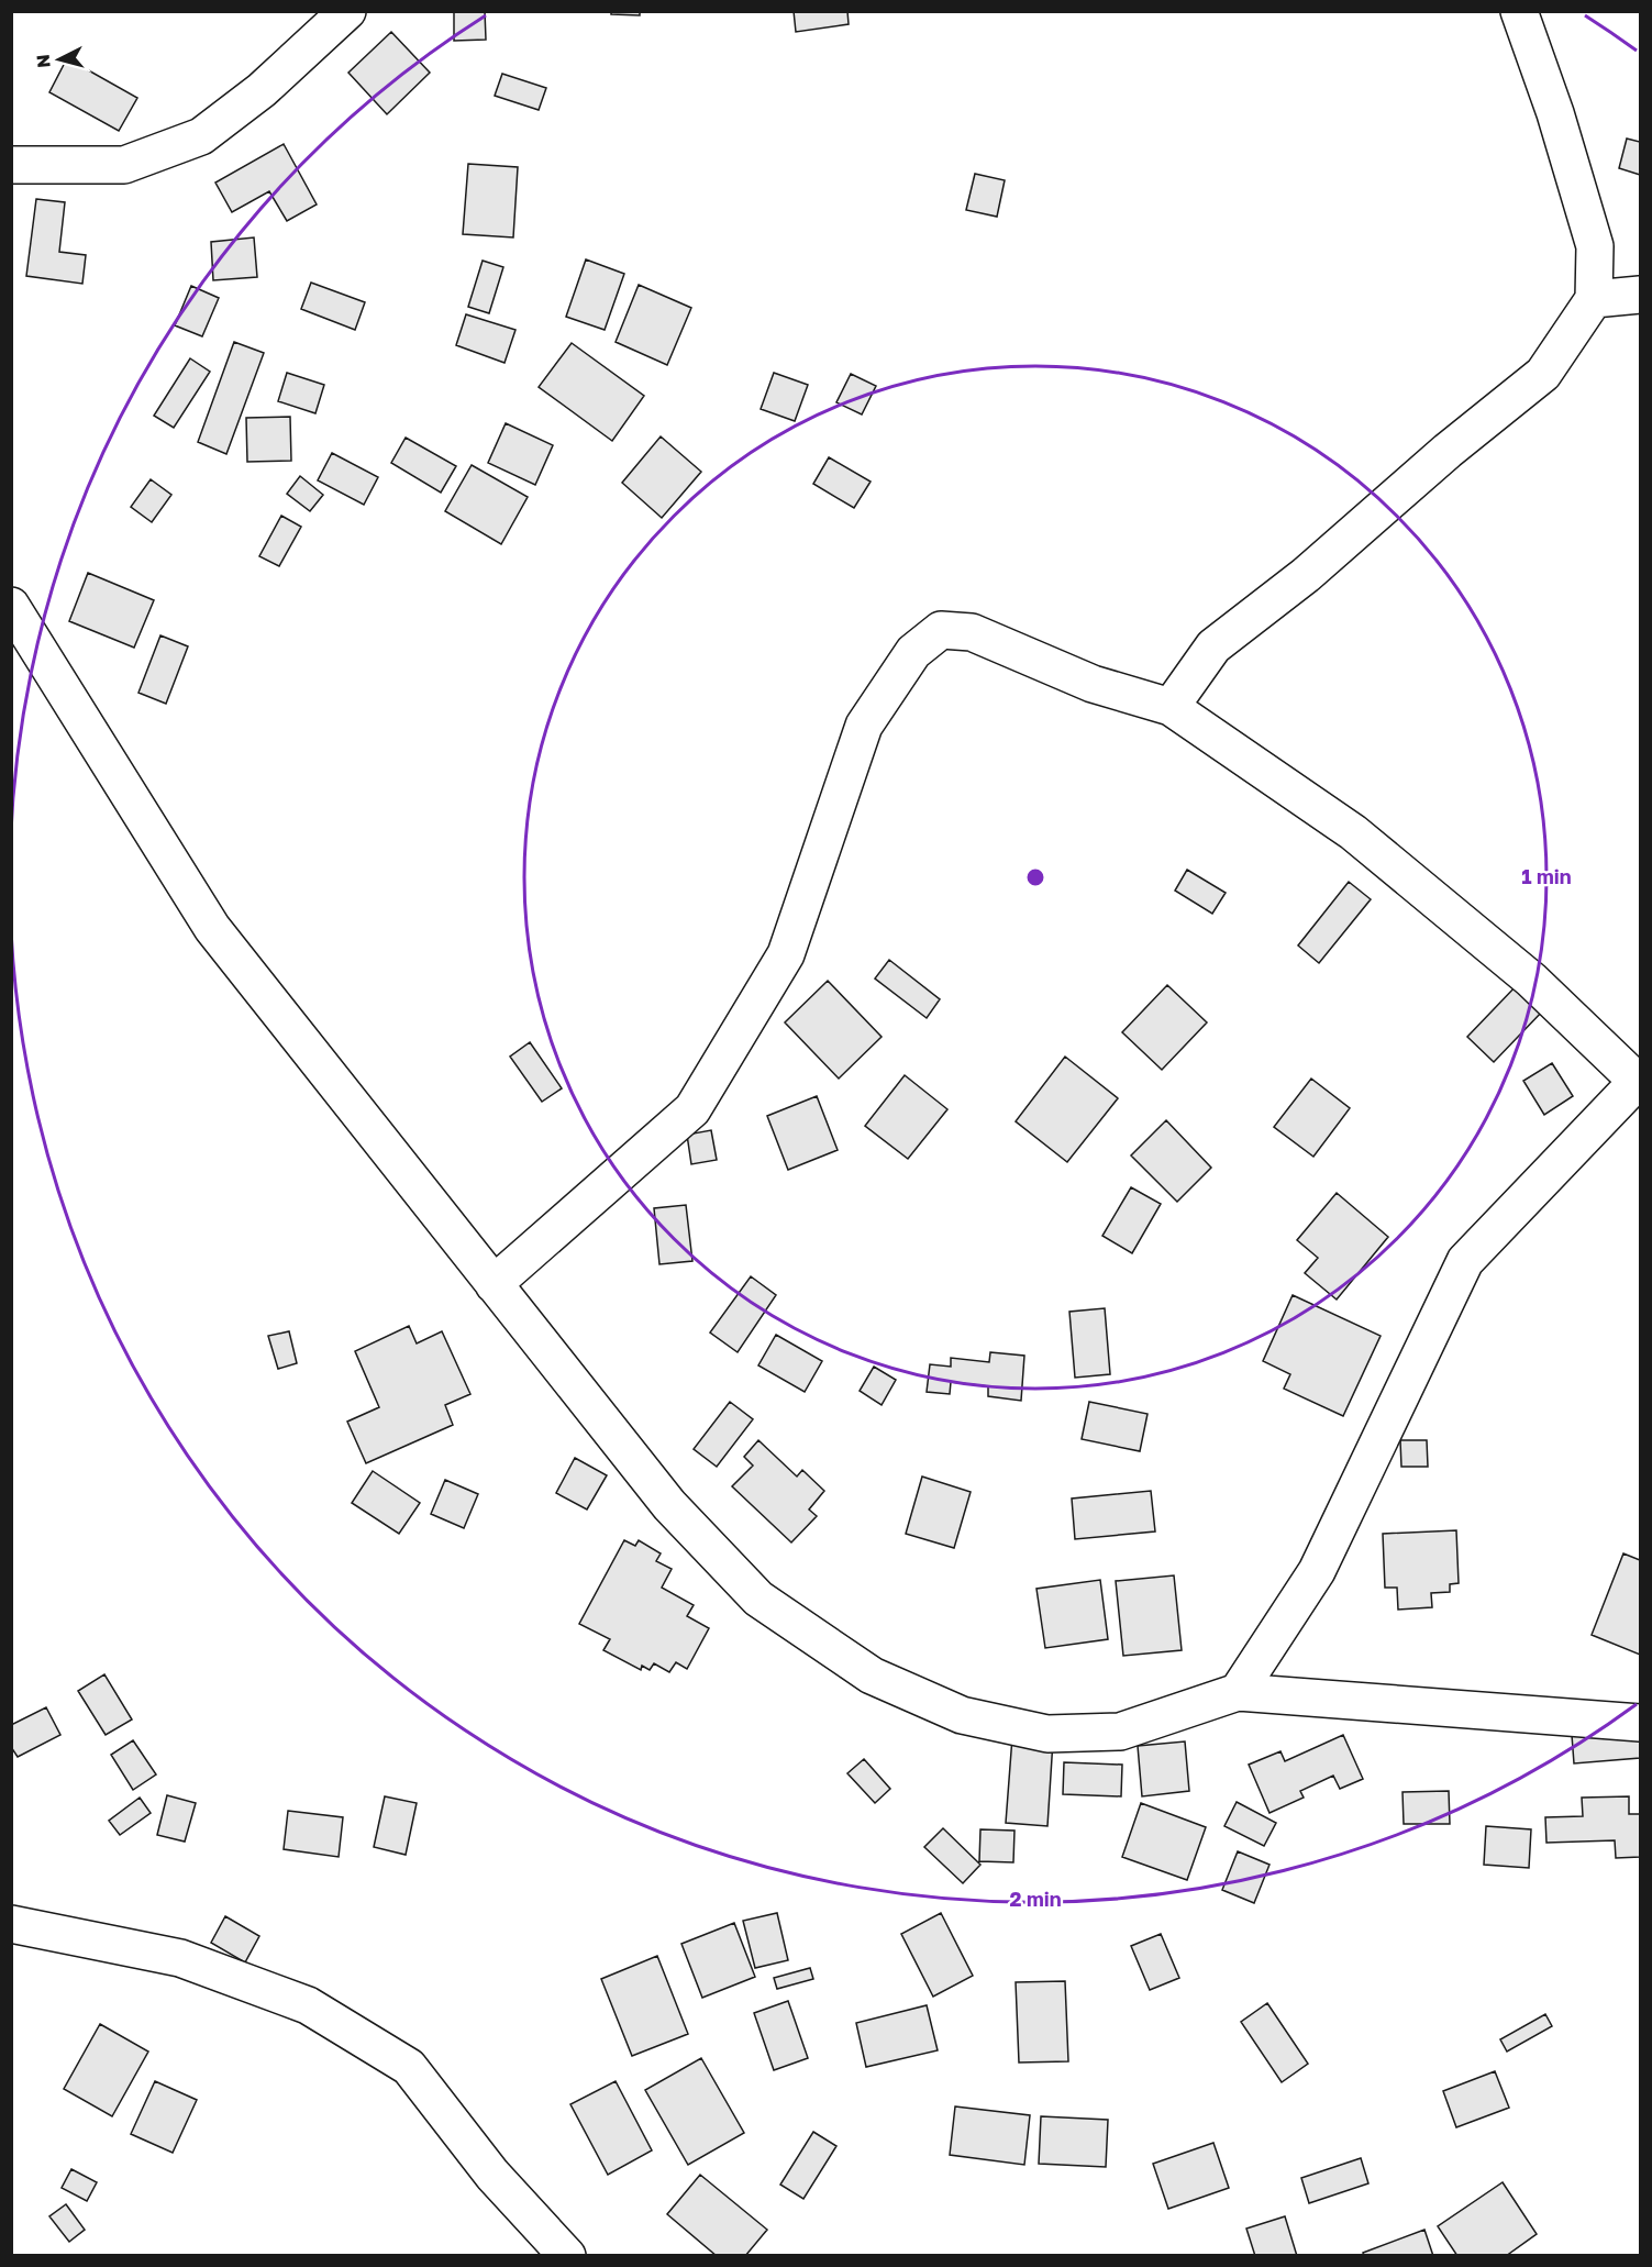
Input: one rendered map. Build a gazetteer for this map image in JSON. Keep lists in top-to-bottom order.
{
  "north": "left",
  "rings": ["1 min", "2 min"]
}
